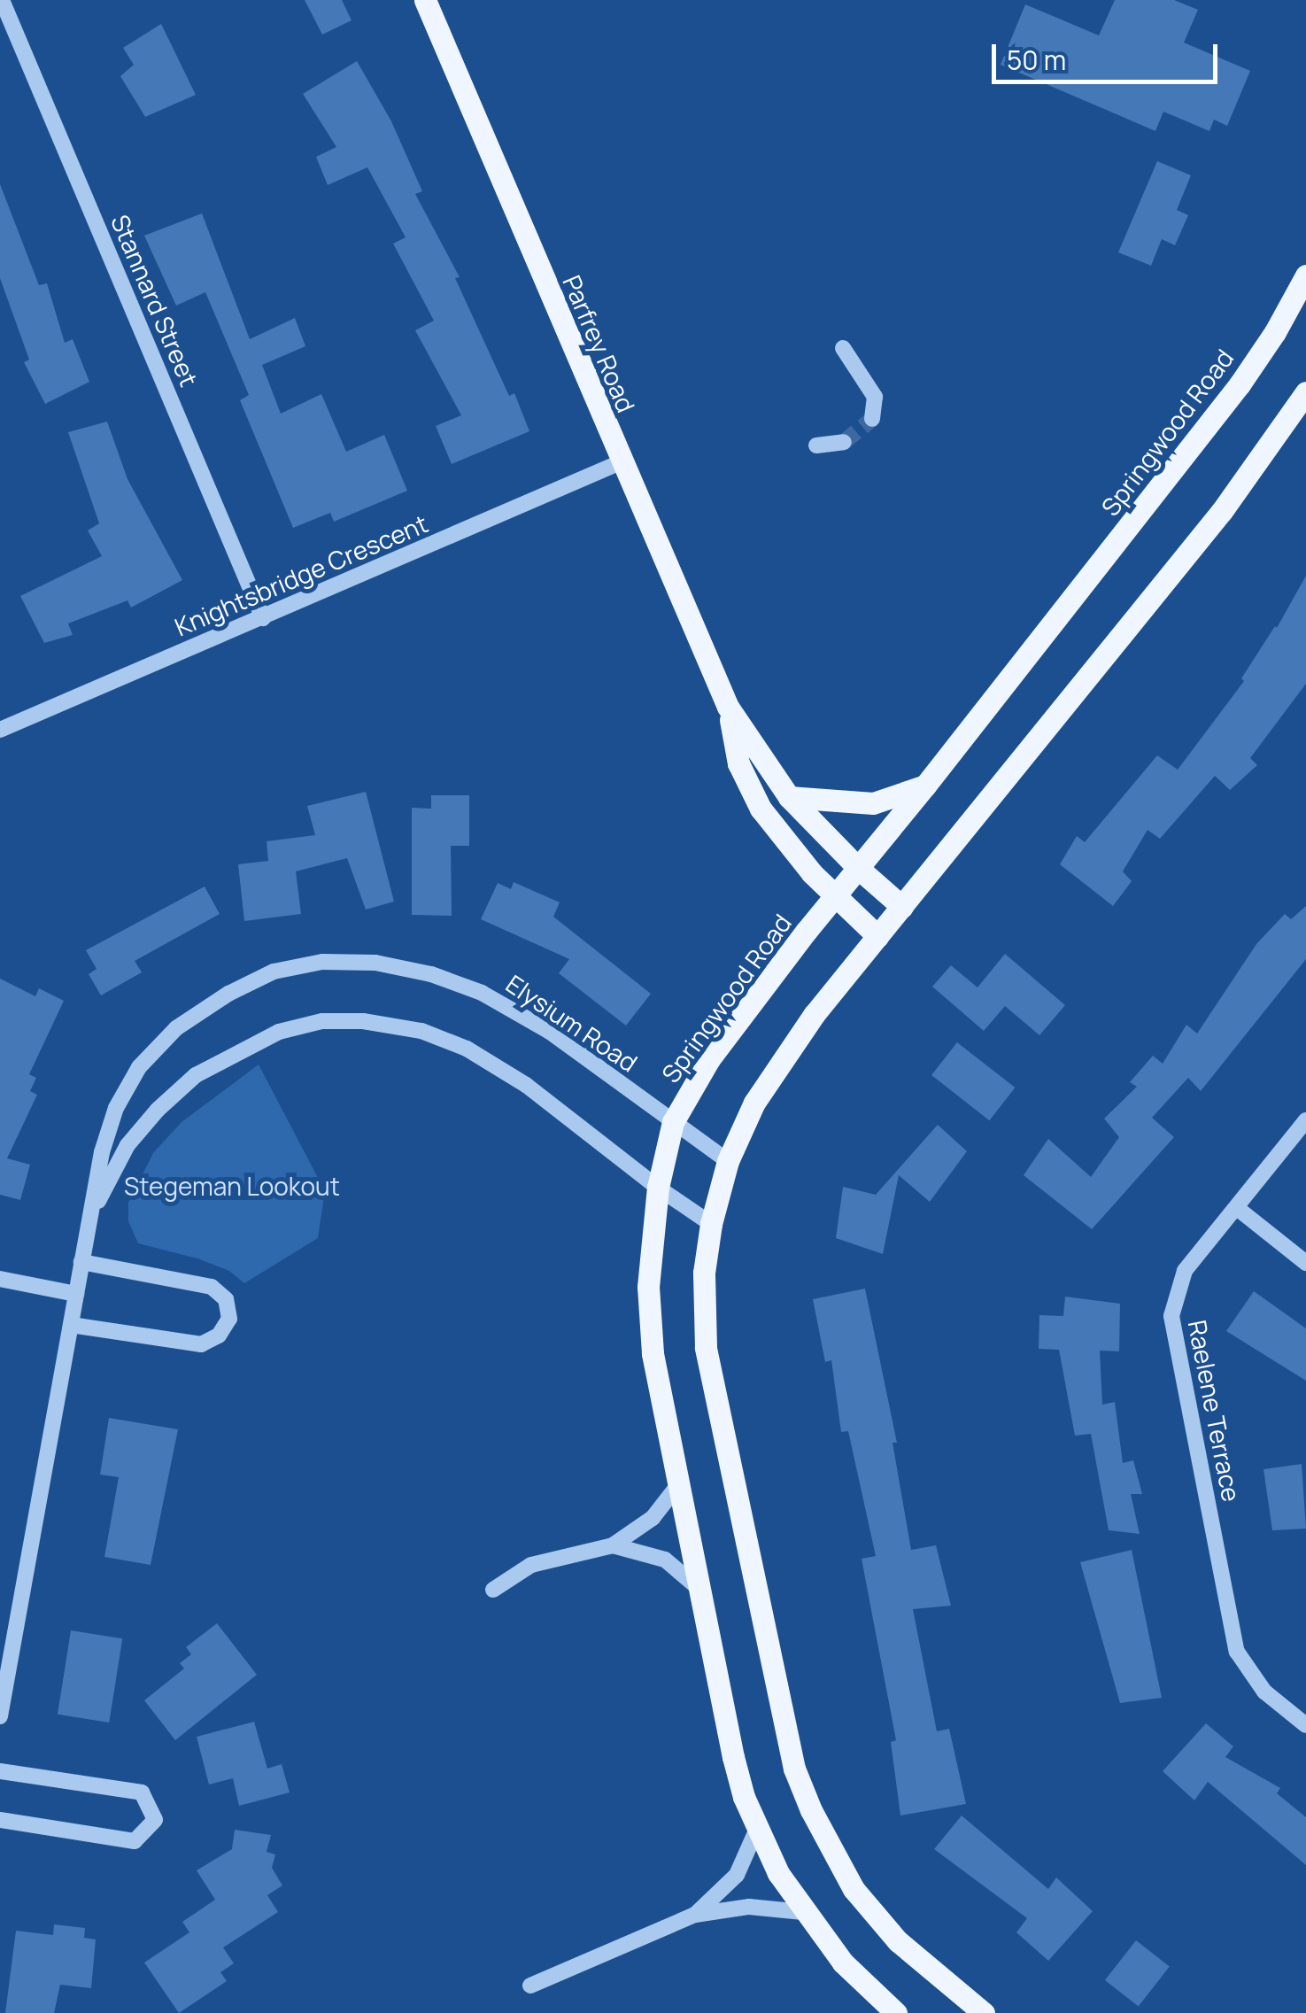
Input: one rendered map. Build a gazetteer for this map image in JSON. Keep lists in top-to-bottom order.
{
  "streets": {
    "main road": ["Parfrey Road", "Springwood Road"],
    "street": [
      "Stannard Street",
      "Knightsbridge Crescent",
      "Elysium Road",
      "Raelene Terrace"
    ]
  },
  "crossings": [
    ["Stannard Street", "Knightsbridge Crescent"],
    ["Parfrey Road", "Springwood Road"],
    ["Parfrey Road", "Knightsbridge Crescent"],
    ["Springwood Road", "Elysium Road"]
  ],
  "parks": ["Stegeman Lookout"],
  "scale_bar": "50 m"
}
